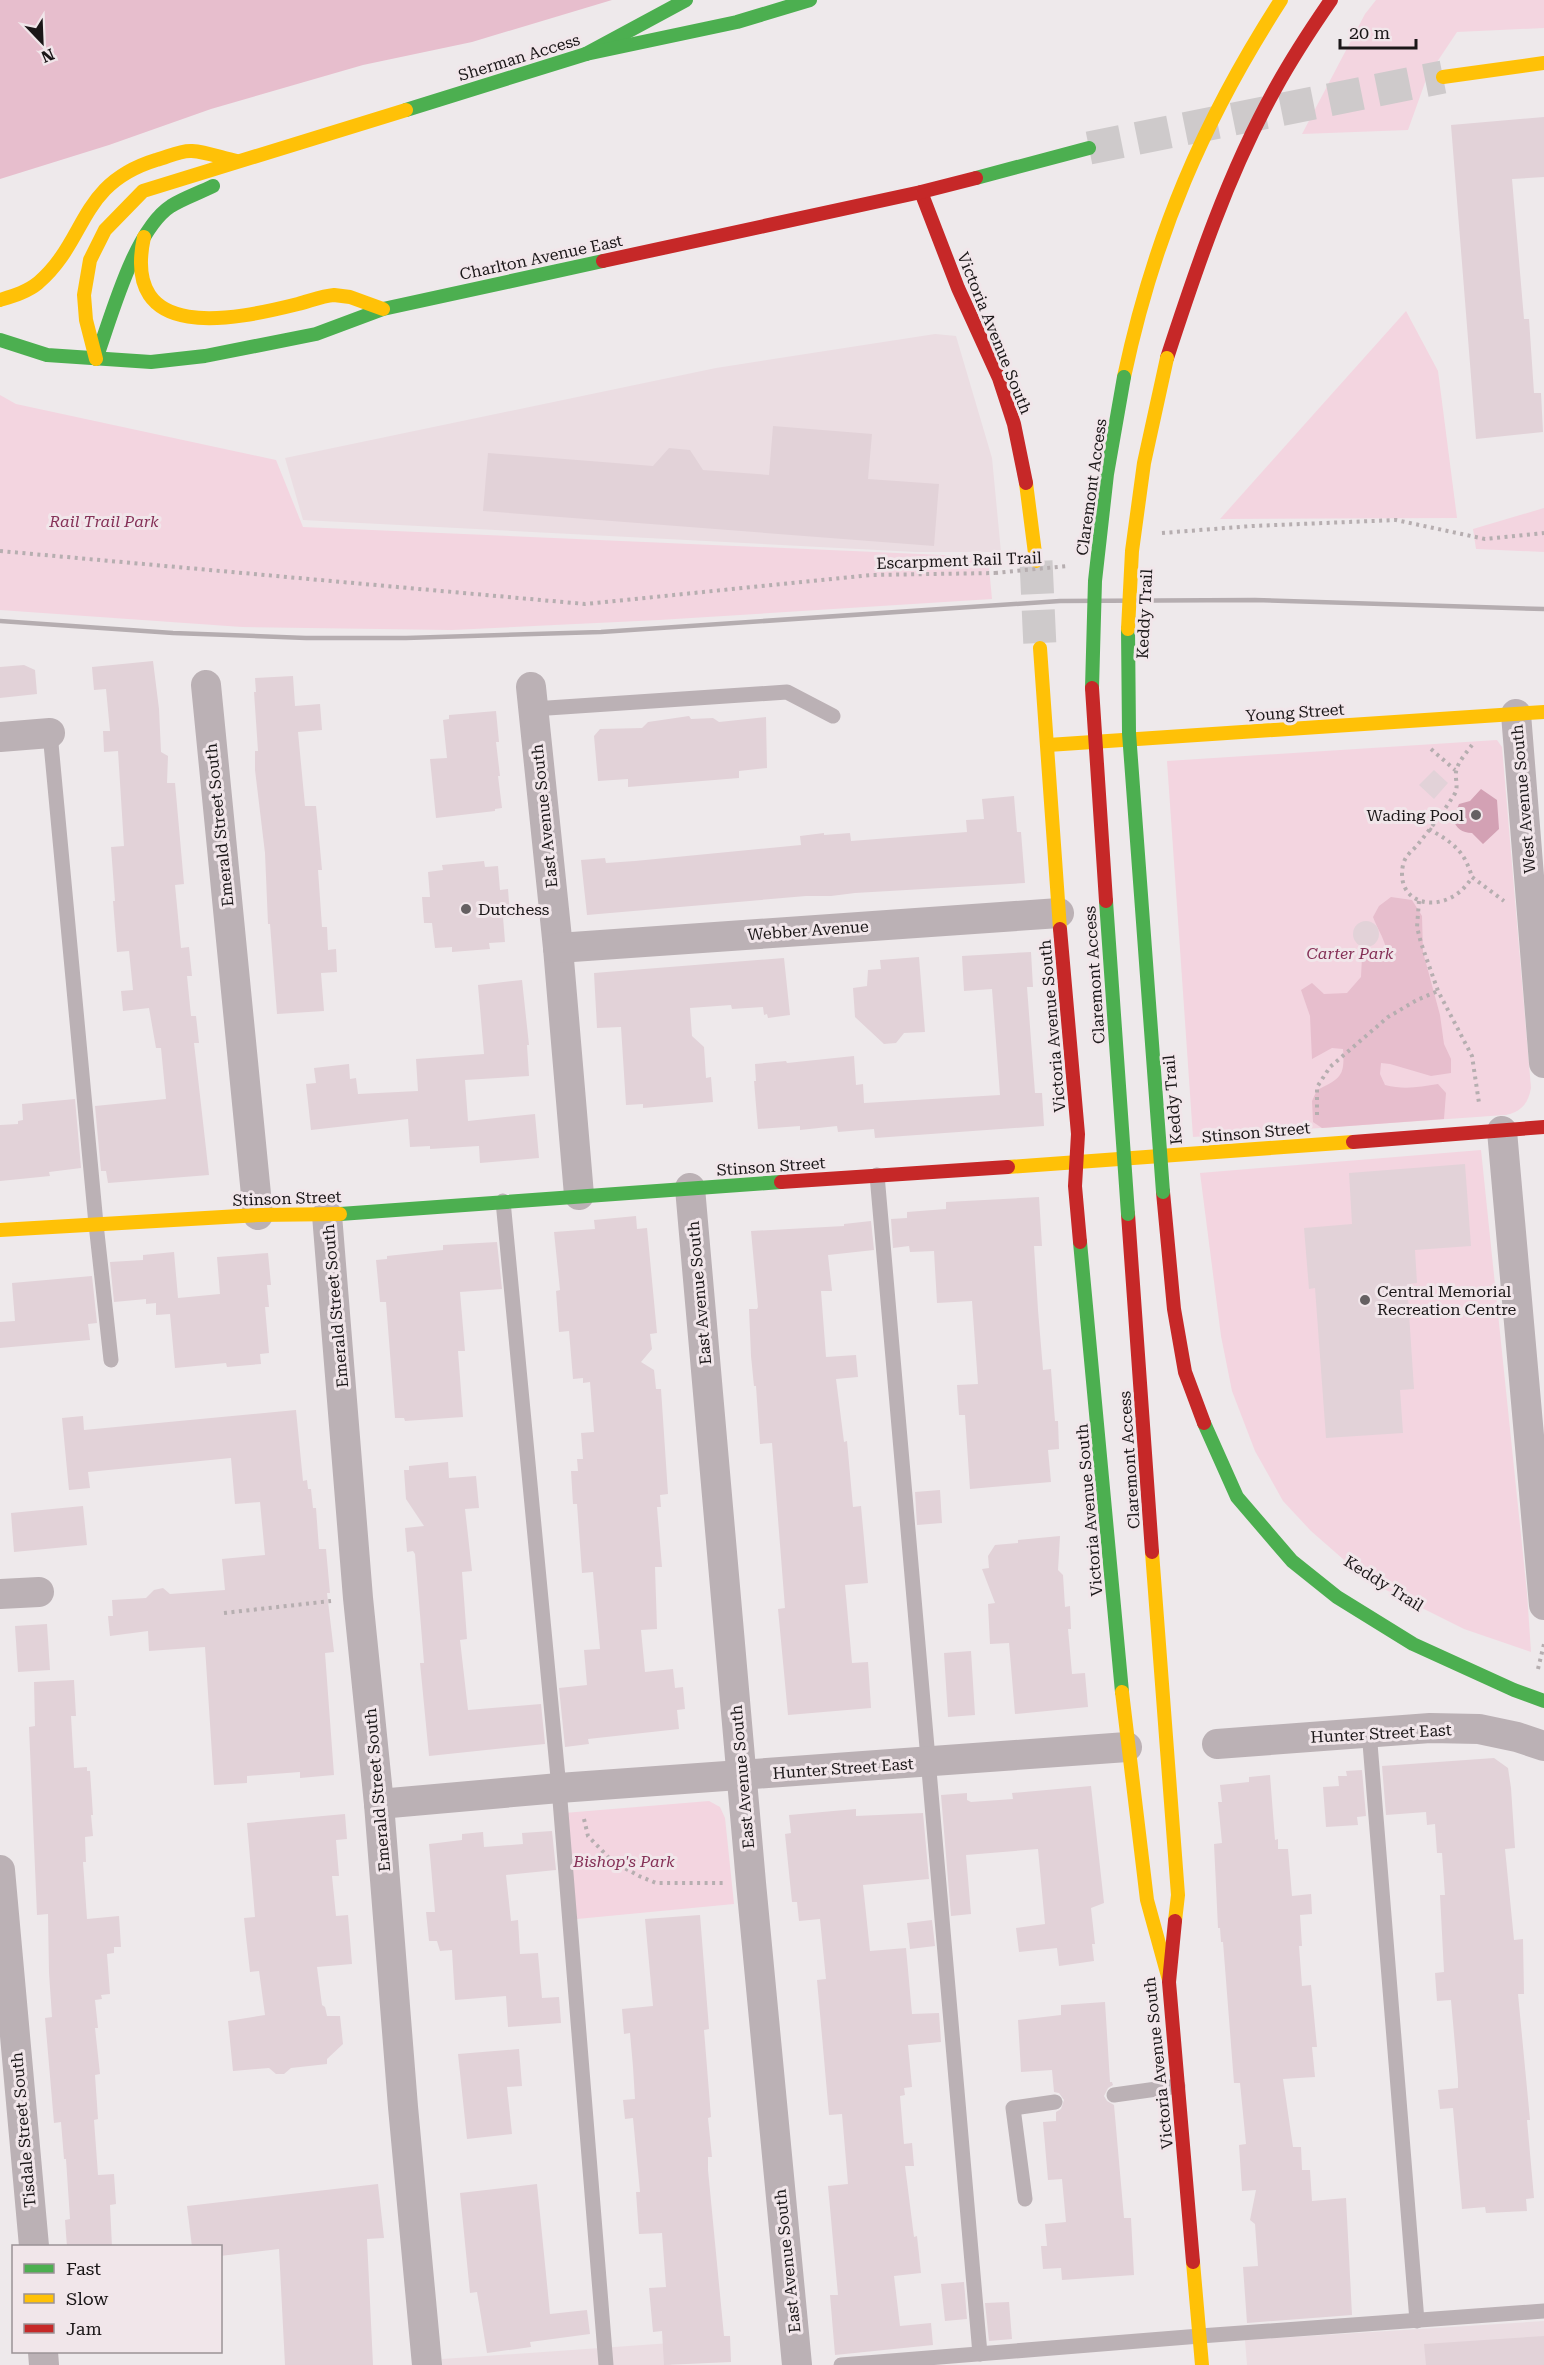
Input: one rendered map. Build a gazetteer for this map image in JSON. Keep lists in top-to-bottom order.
{
  "streets": {
    "main road": [
      "Sherman Access",
      "Charlton Avenue East",
      "Victoria Avenue South",
      "Claremont Access",
      "Young Street",
      "Stinson Street"
    ],
    "street": [
      "West Avenue South",
      "East Avenue South",
      "Emerald Street South",
      "Webber Avenue",
      "Hunter Street East",
      "Tisdale Street South"
    ],
    "path": ["Escarpment Rail Trail"]
  },
  "crossings": [
    ["Sherman Access", "Charlton Avenue East"],
    ["Charlton Avenue East", "Victoria Avenue South"],
    ["Victoria Avenue South", "Claremont Access"],
    ["Victoria Avenue South", "Young Street"],
    ["Victoria Avenue South", "Webber Avenue"],
    ["Victoria Avenue South", "Stinson Street"],
    ["Victoria Avenue South", "Hunter Street East"],
    ["Young Street", "West Avenue South"],
    ["East Avenue South", "Webber Avenue"],
    ["East Avenue South", "Stinson Street"],
    ["East Avenue South", "Hunter Street East"],
    ["Emerald Street South", "Stinson Street"],
    ["Emerald Street South", "Hunter Street East"]
  ],
  "parks": ["Rail Trail Park", "Carter Park", "Bishop's Park"],
  "places": ["Wading Pool", "Dutchess", "Central Memorial Recreation Centre"],
  "legend": ["Fast", "Slow", "Jam"],
  "scale_bar": "20 m",
  "north": "bottom right"
}
